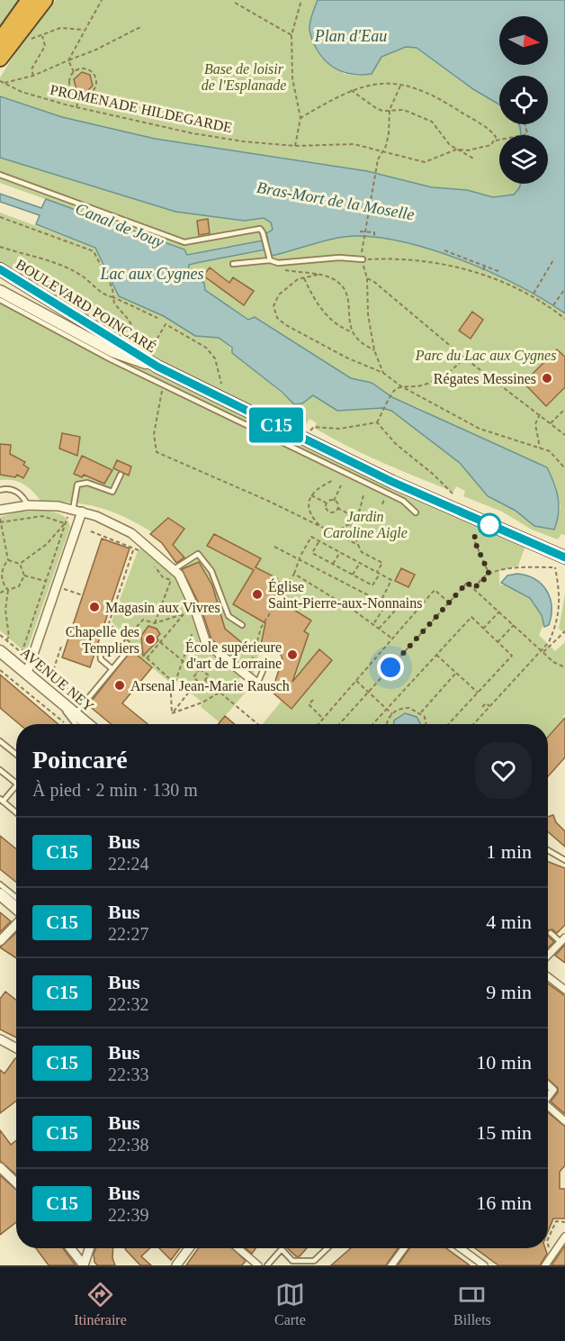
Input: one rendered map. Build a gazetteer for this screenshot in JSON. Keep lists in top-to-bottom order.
{
  "streets": {
    "main road": ["BOULEVARD POINCARÉ"],
    "street": ["AVENUE NEY"],
    "path": ["PROMENADE HILDEGARDE"]
  },
  "water": [
    "Plan d'Eau",
    "Bras-Mort de la Moselle",
    "Canal de Jouy",
    "Lac aux Cygnes"
  ],
  "parks": ["Base de loisir de l'Esplanade", "Parc du Lac aux Cygnes", "Jardin Caroline Aigle"],
  "places": [
    "Régates Messines",
    "Église Saint-Pierre-aux-Nonnains",
    "Magasin aux Vivres",
    "Chapelle des Templiers",
    "École supérieure d'art de Lorraine",
    "Arsenal Jean-Marie Rausch"
  ],
  "lines": ["bus line C15"],
  "north": "right",
  "page": {
    "on_map": "C15",
    "heading": ["Poincaré", "À pied · 2 min · 130 m"],
    "list": [
      {
        "mark": "C15",
        "name": "Bus",
        "note": "22:24",
        "value": "1 min"
      },
      {
        "mark": "C15",
        "name": "Bus",
        "note": "22:27",
        "value": "4 min"
      },
      {
        "mark": "C15",
        "name": "Bus",
        "note": "22:32",
        "value": "9 min"
      },
      {
        "mark": "C15",
        "name": "Bus",
        "note": "22:33",
        "value": "10 min"
      },
      {
        "mark": "C15",
        "name": "Bus",
        "note": "22:38",
        "value": "15 min"
      },
      {
        "mark": "C15",
        "name": "Bus",
        "note": "22:39",
        "value": "16 min"
      }
    ],
    "tabs": ["Itinéraire", "Carte", "Billets"]
  }
}
